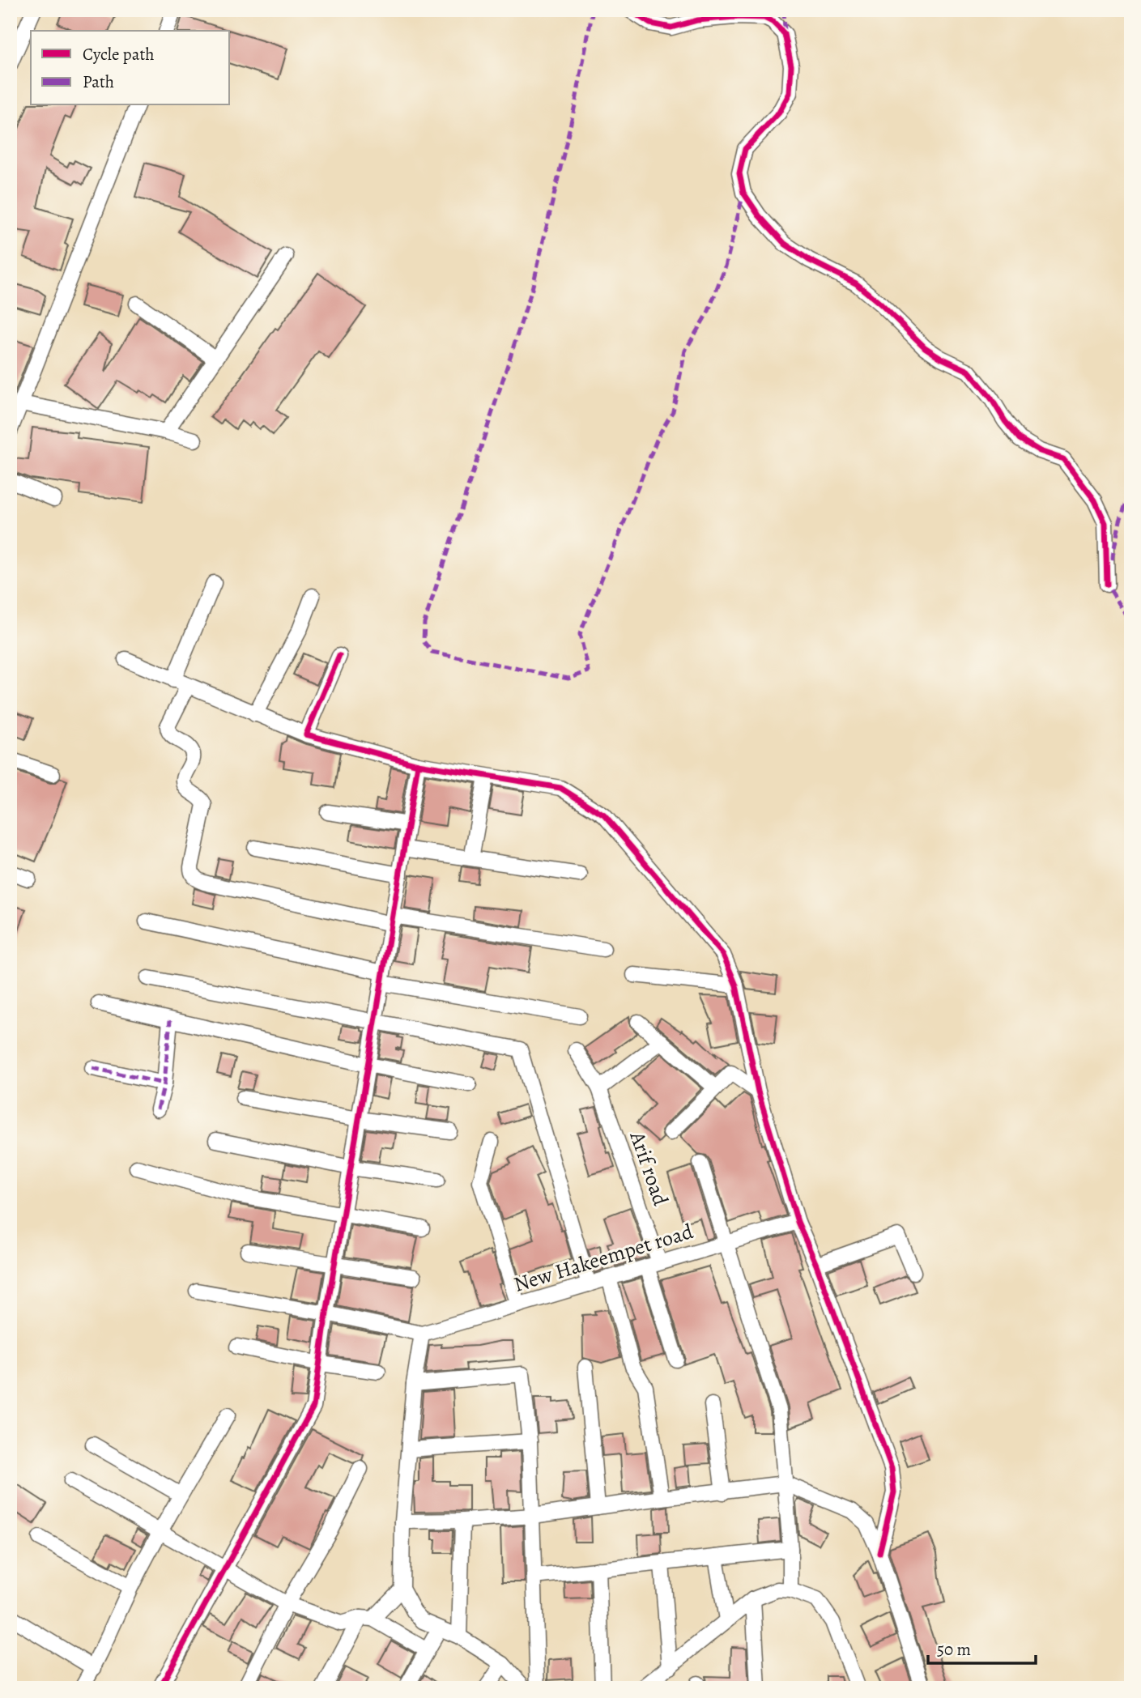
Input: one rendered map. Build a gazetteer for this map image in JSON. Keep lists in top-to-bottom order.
{
  "streets": {
    "street": ["Arif road", "New Hakeempet road"]
  },
  "crossings": [
    ["Arif road", "New Hakeempet road"]
  ],
  "legend": ["Cycle path", "Path"],
  "scale_bar": "50 m"
}
